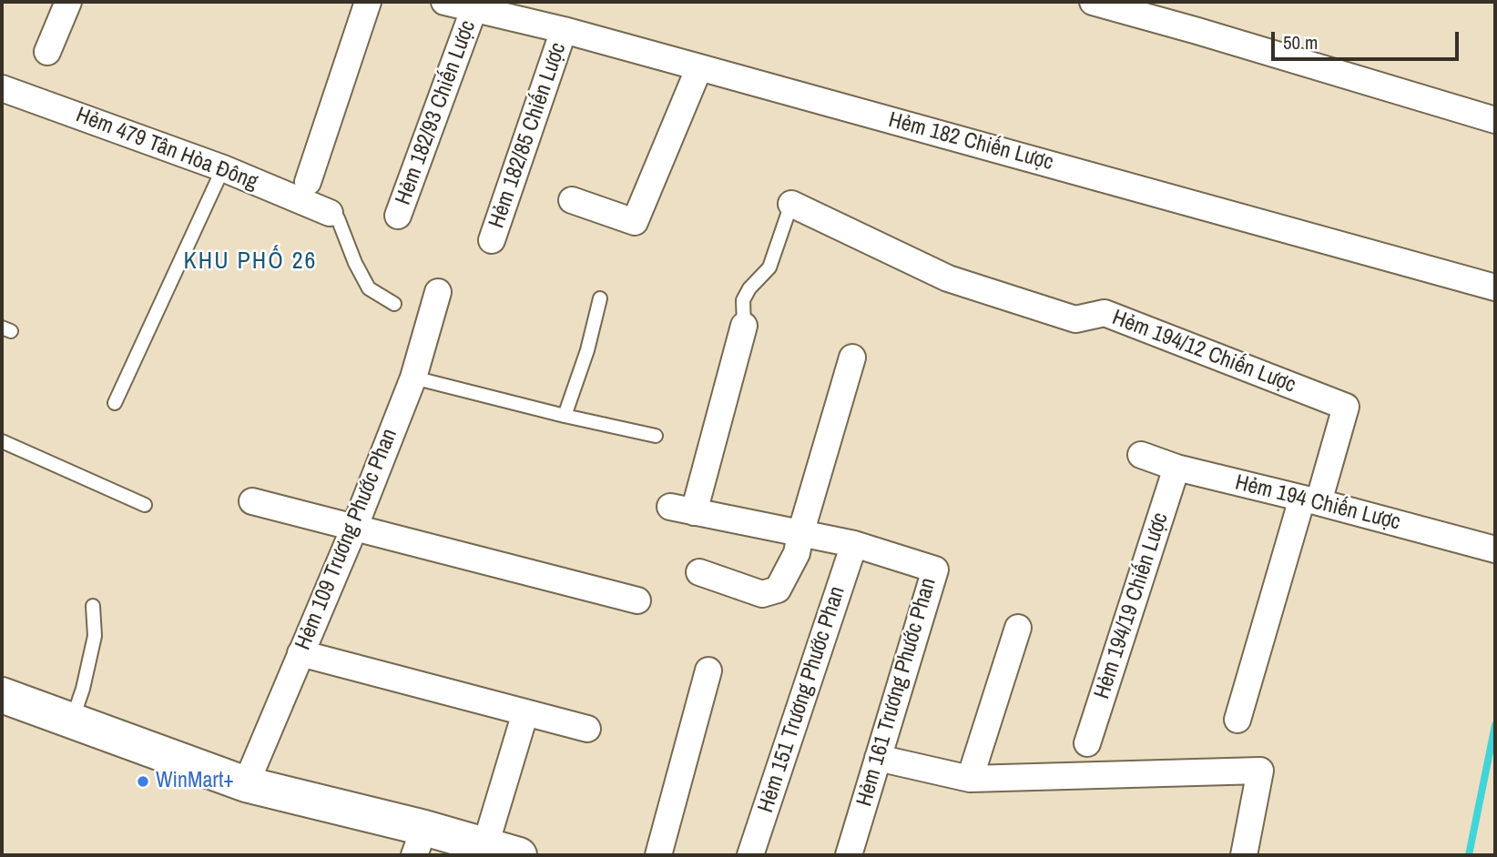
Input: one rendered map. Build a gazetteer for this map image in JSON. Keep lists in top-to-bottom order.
{
  "streets": {
    "street": [
      "Hẻm 182/93 Chiến Lược",
      "Hẻm 182/85 Chiến Lược",
      "Hẻm 182 Chiến Lược",
      "Hẻm 479 Tân Hòa Đông",
      "Hẻm 194/12 Chiến Lược",
      "Hẻm 194 Chiến Lược",
      "Hẻm 109 Trương Phước Phan",
      "Hẻm 194/19 Chiến Lược",
      "Hẻm 161 Trương Phước Phan",
      "Hẻm 151 Trương Phước Phan"
    ]
  },
  "crossings": [
    ["Hẻm 182/93 Chiến Lược", "Hẻm 182 Chiến Lược"],
    ["Hẻm 182/85 Chiến Lược", "Hẻm 182 Chiến Lược"],
    ["Hẻm 194/12 Chiến Lược", "Hẻm 194 Chiến Lược"],
    ["Hẻm 194 Chiến Lược", "Hẻm 194/19 Chiến Lược"],
    ["Hẻm 161 Trương Phước Phan", "Hẻm 151 Trương Phước Phan"]
  ],
  "districts": ["KHU PHỐ 26"],
  "places": ["WinMart+"],
  "scale_bar": "50 m"
}
